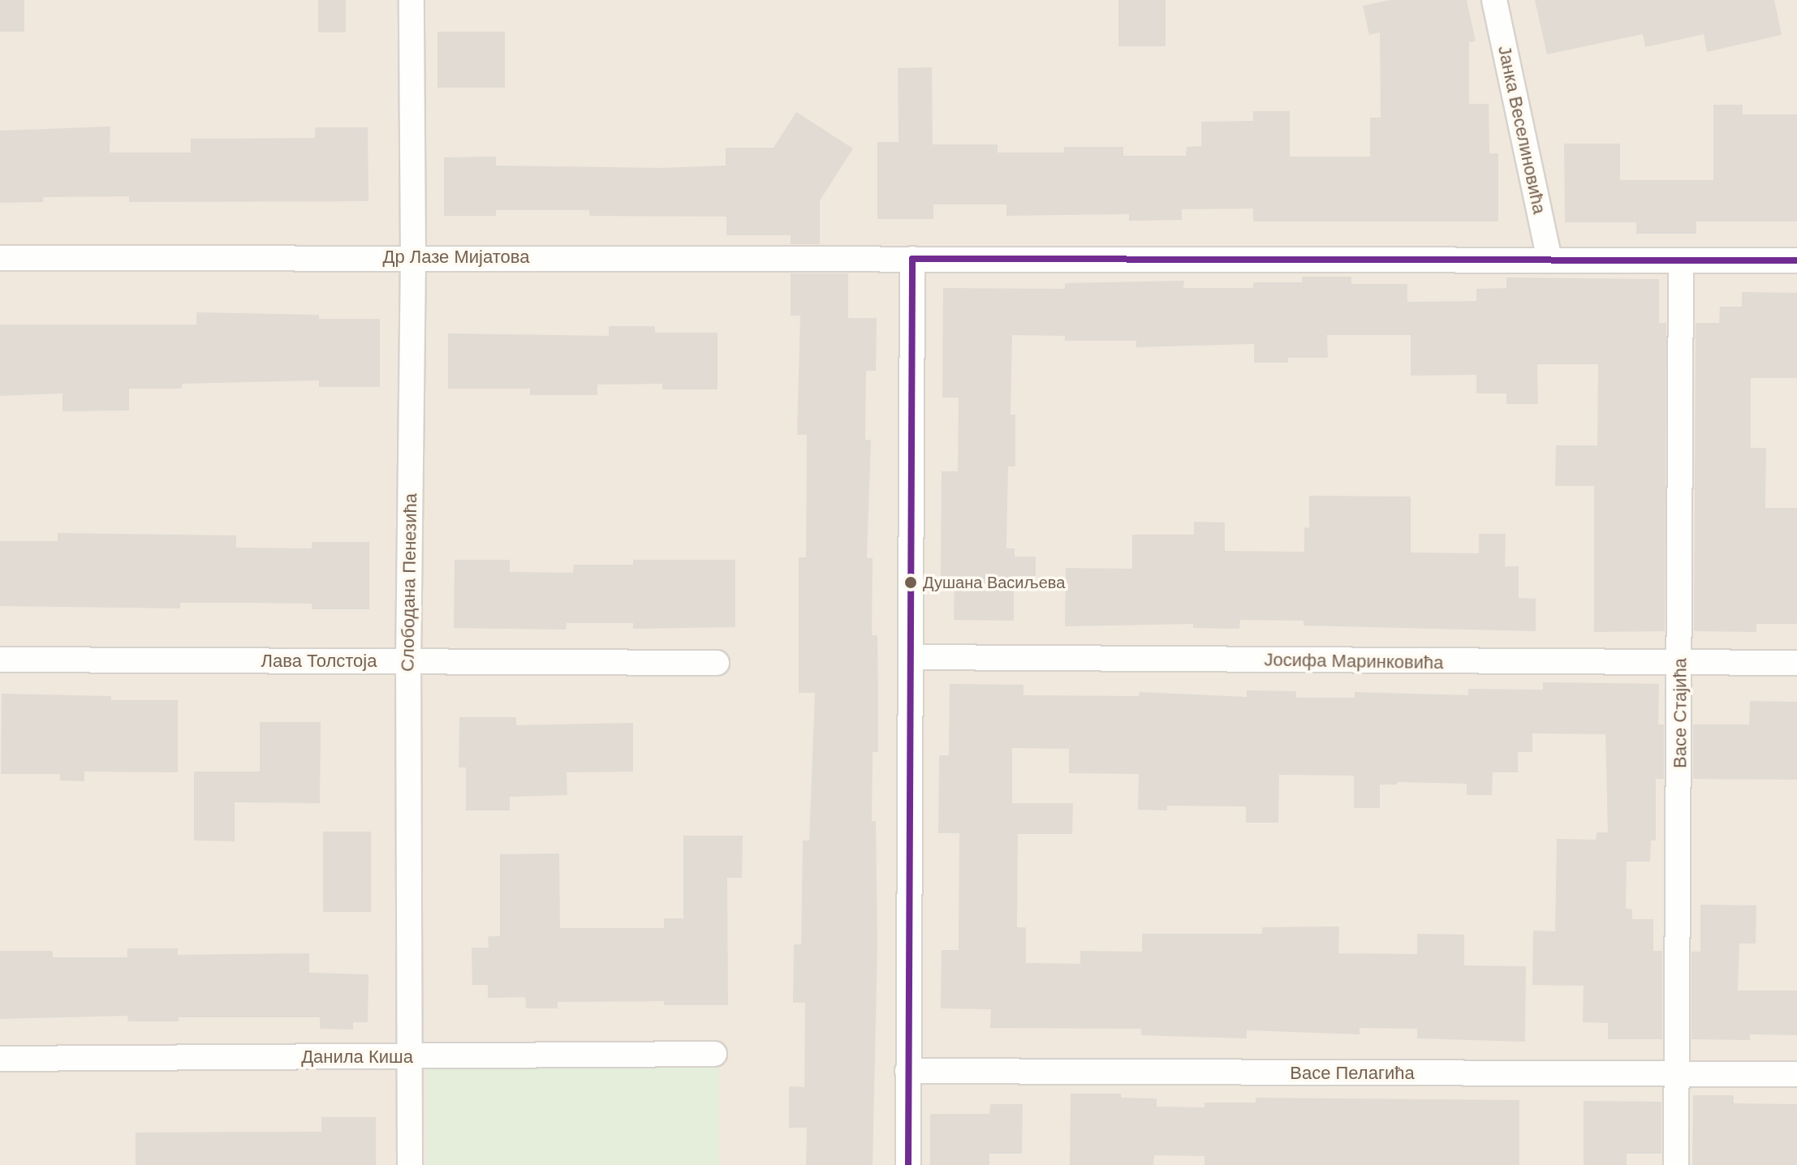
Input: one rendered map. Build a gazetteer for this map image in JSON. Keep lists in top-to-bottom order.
{
  "streets": {
    "street": [
      "Јанка Веселиновића",
      "Др Лазе Мијатова",
      "Слободана Пенезића",
      "Лава Толстоја",
      "Јосифа Маринковића",
      "Васе Стајића",
      "Данила Киша",
      "Васе Пелагића"
    ]
  },
  "crossings": [
    ["Др Лазе Мијатова", "Слободана Пенезића"],
    ["Слободана Пенезића", "Лава Толстоја"],
    ["Слободана Пенезића", "Данила Киша"],
    ["Јосифа Маринковића", "Васе Стајића"],
    ["Васе Стајића", "Васе Пелагића"]
  ],
  "places": ["Душана Васиљева"]
}
